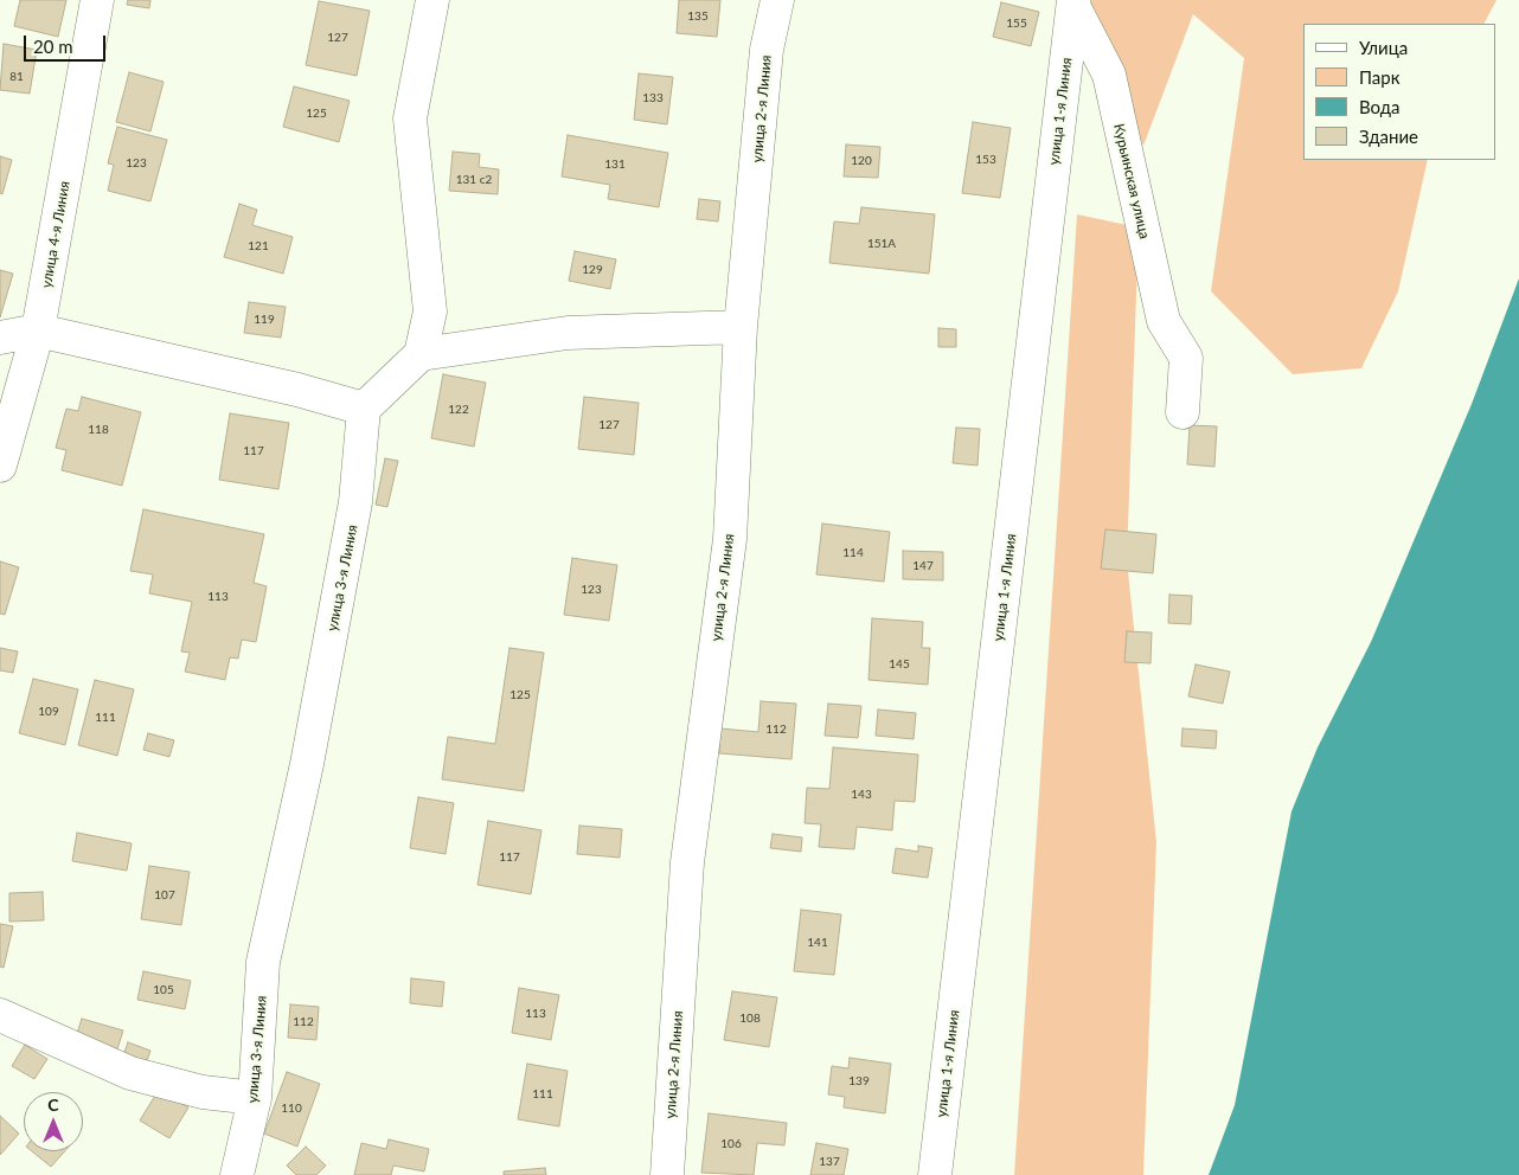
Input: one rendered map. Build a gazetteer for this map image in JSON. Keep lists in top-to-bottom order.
{
  "streets": {
    "street": [
      "улица 2-я Линия",
      "улица 1-я Линия",
      "Курьинская улица",
      "улица 4-я Линия",
      "улица 3-я Линия"
    ]
  },
  "crossings": [
    ["улица 1-я Линия", "Курьинская улица"]
  ],
  "house_numbers": [
    "135",
    "155",
    "127",
    "81",
    "133",
    "125",
    "153",
    "120",
    "123",
    "131",
    "131 с2",
    "151А",
    "121",
    "129",
    "119",
    "122",
    "127",
    "118",
    "117",
    "114",
    "147",
    "123",
    "113",
    "145",
    "125",
    "109",
    "111",
    "112",
    "143",
    "117",
    "107",
    "141",
    "105",
    "113",
    "108",
    "112",
    "139",
    "111",
    "110",
    "106",
    "137"
  ],
  "legend": [
    "Улица",
    "Парк",
    "Вода",
    "Здание"
  ],
  "scale_bar": "20 m",
  "north": "top"
}
